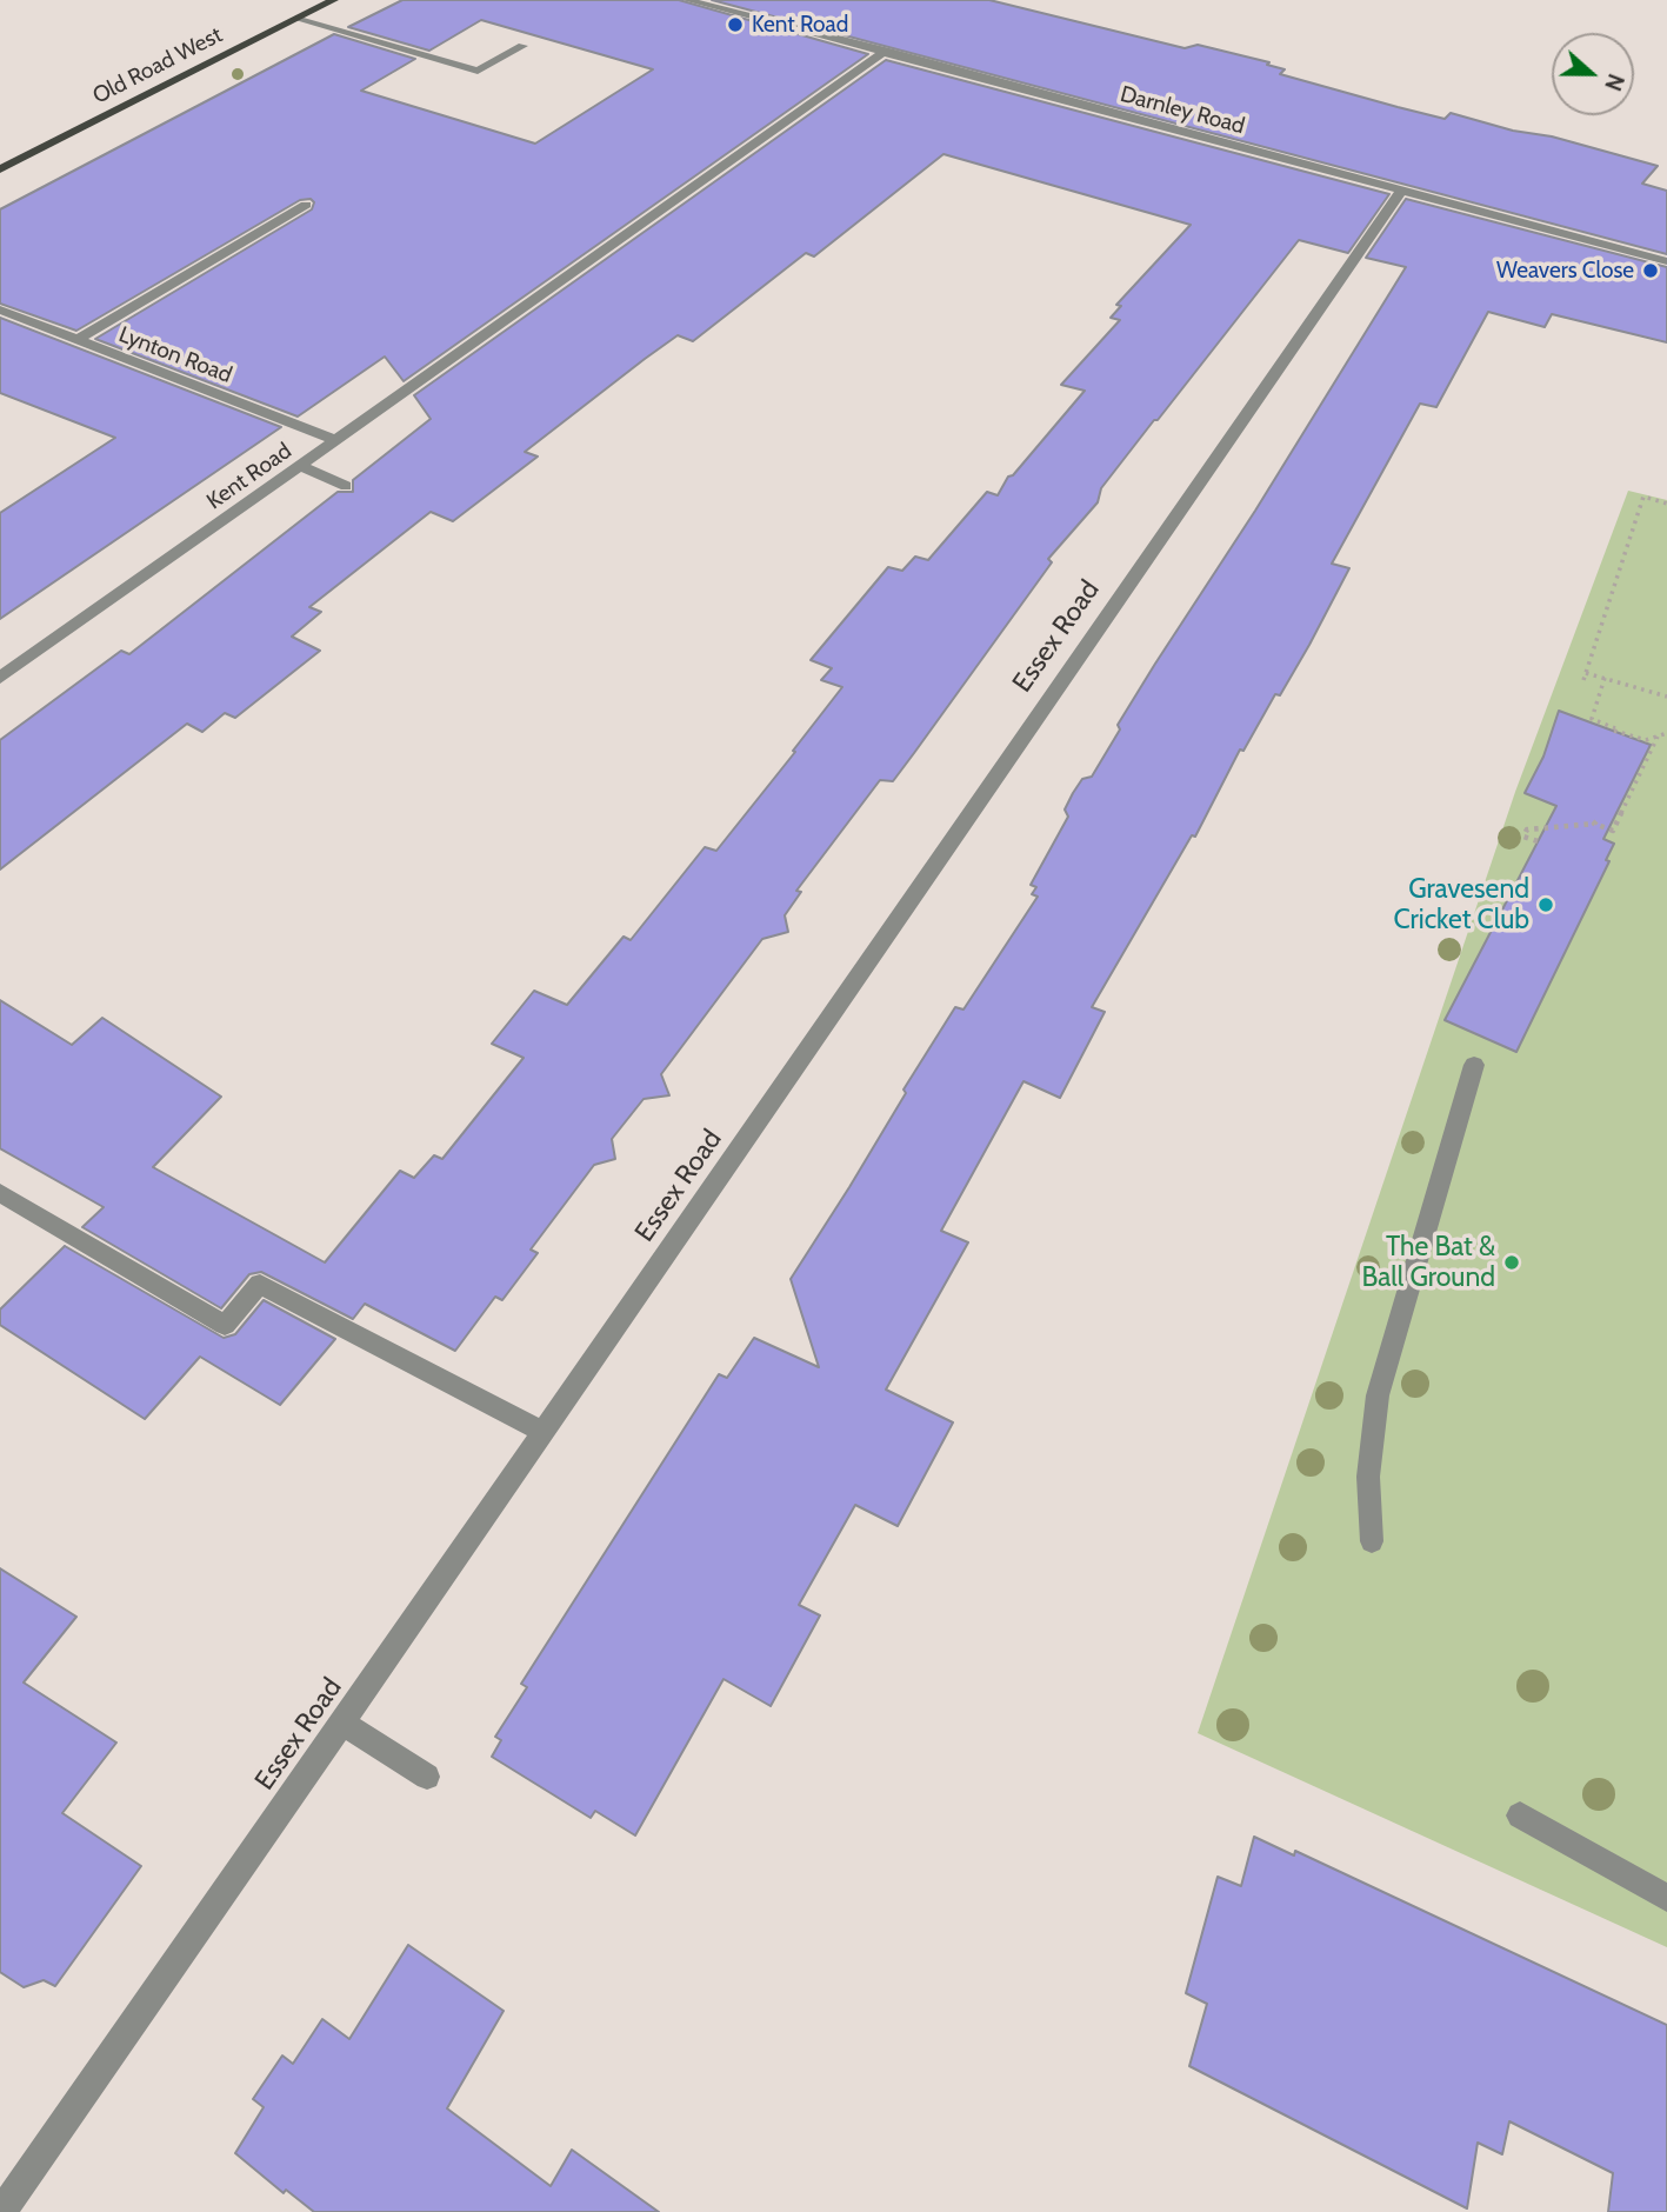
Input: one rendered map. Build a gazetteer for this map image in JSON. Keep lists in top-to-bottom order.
{
  "streets": {
    "main road": ["Old Road West"],
    "street": [
      "Darnley Road",
      "Lynton Road",
      "Kent Road",
      "Essex Road"
    ]
  },
  "crossings": [
    ["Darnley Road", "Kent Road"],
    ["Darnley Road", "Essex Road"],
    ["Lynton Road", "Kent Road"]
  ],
  "places": [
    "Kent Road",
    "Weavers Close",
    "Gravesend Cricket Club",
    "The Bat & Ball Ground"
  ],
  "north": "right"
}
